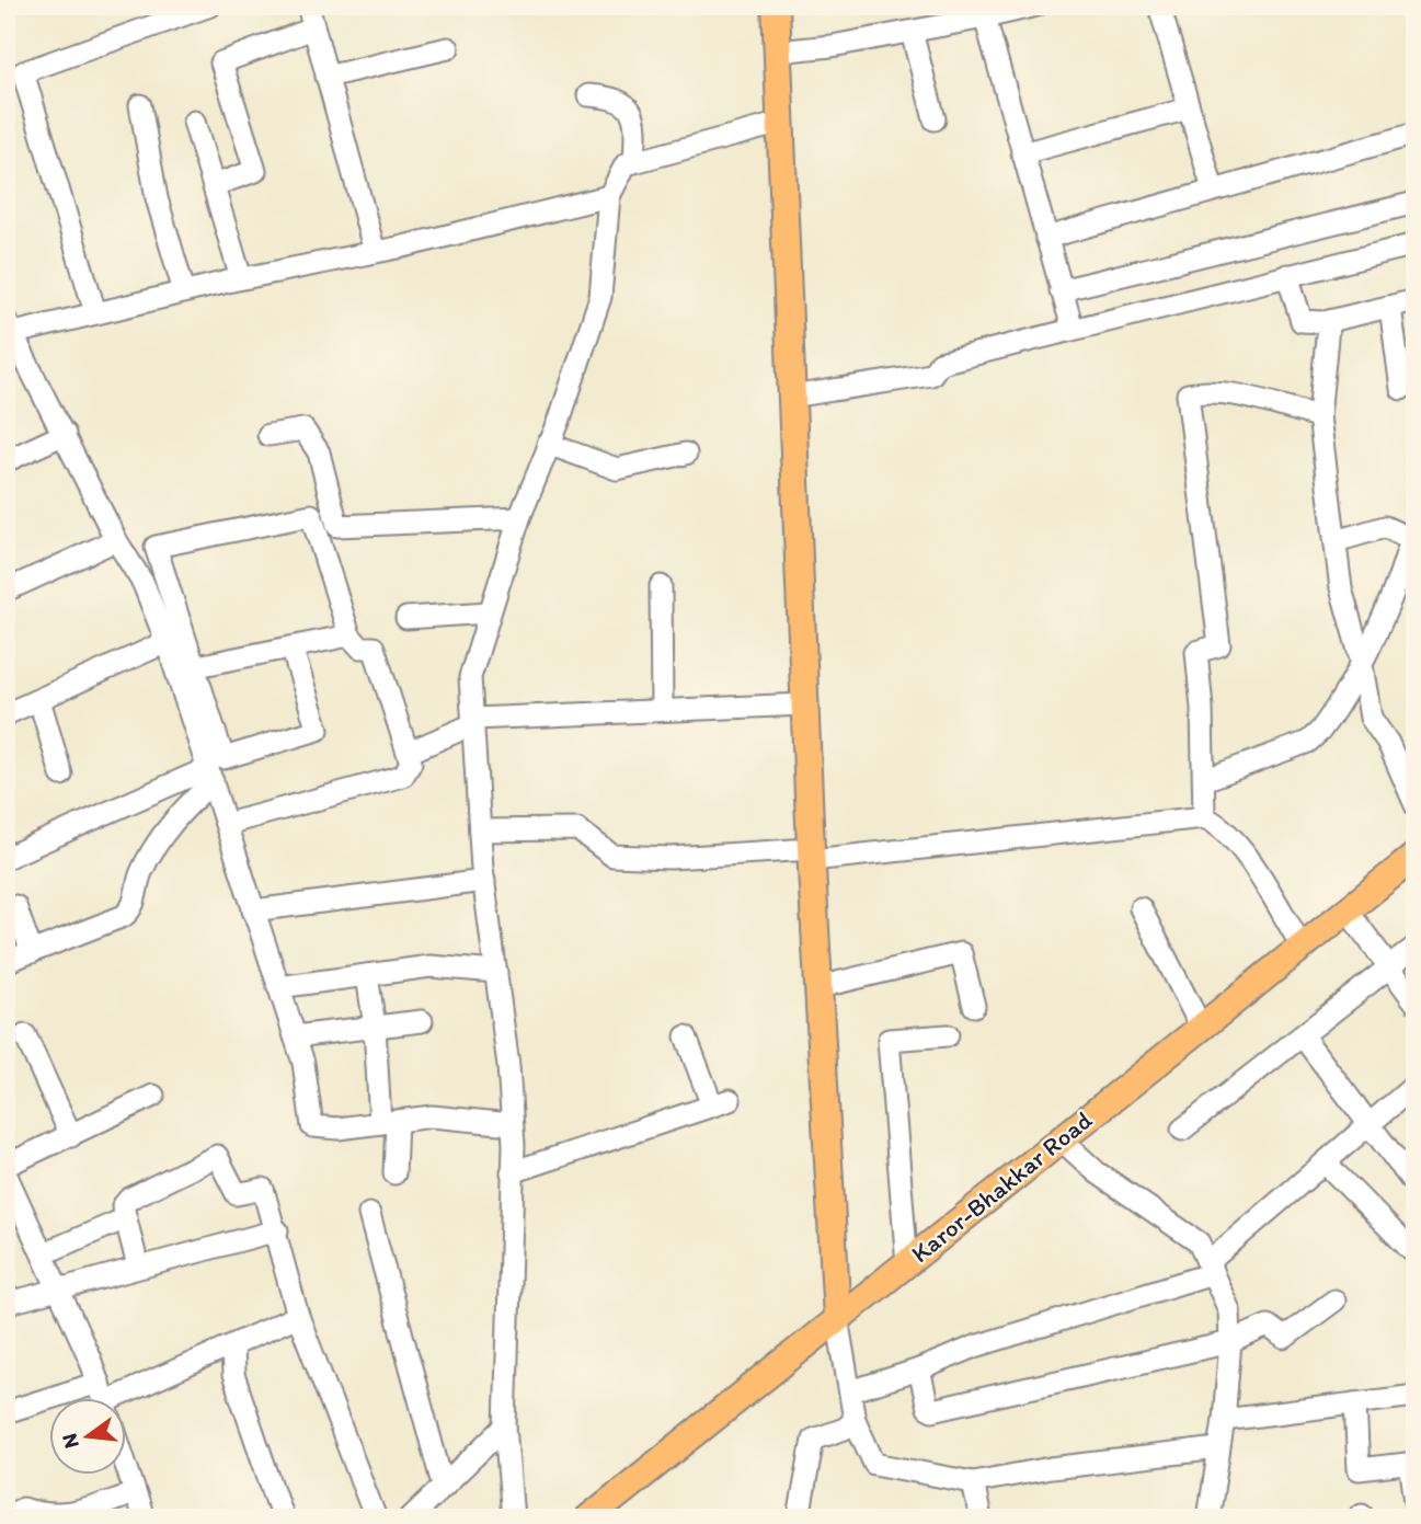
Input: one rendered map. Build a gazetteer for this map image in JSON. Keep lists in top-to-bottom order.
{
  "streets": {
    "main road": ["Karor-Bhakkar Road"]
  },
  "north": "left"
}
